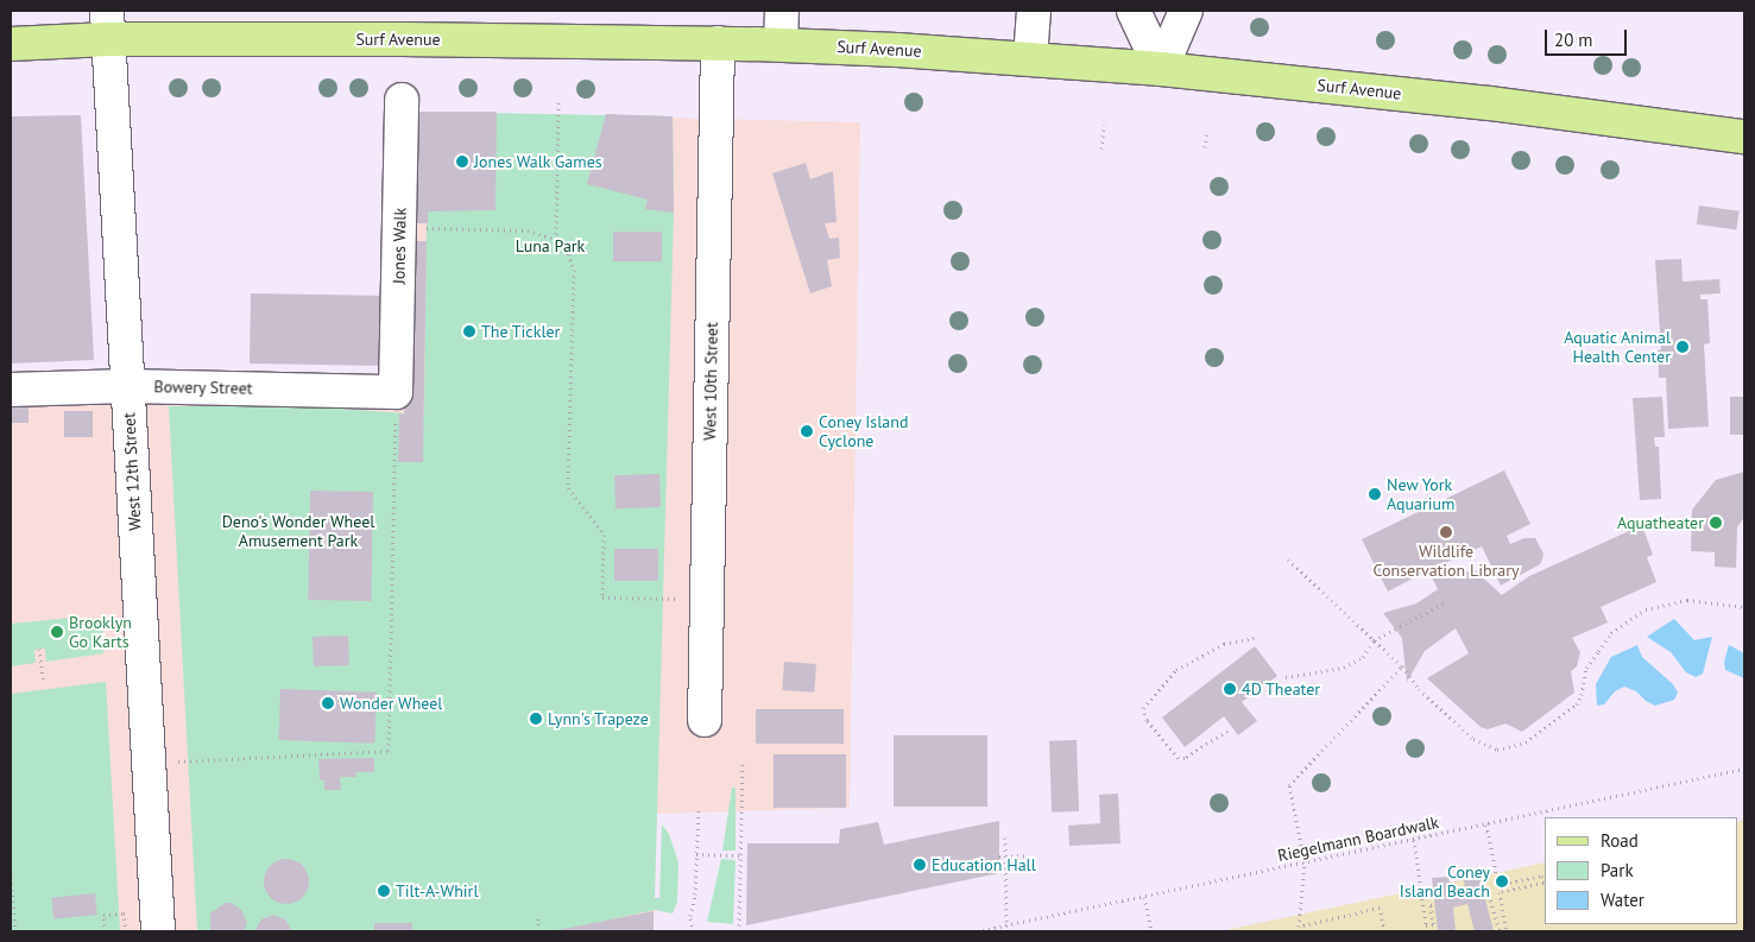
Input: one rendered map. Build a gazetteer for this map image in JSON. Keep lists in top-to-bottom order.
{
  "streets": {
    "main road": ["Surf Avenue"],
    "street": [
      "Jones Walk",
      "West 10th Street",
      "Bowery Street",
      "West 12th Street"
    ],
    "path": ["Riegelmann Boardwalk"]
  },
  "crossings": [
    ["Surf Avenue", "West 10th Street"],
    ["Surf Avenue", "West 12th Street"],
    ["Jones Walk", "Bowery Street"],
    ["Bowery Street", "West 12th Street"]
  ],
  "parks": ["Luna Park", "Deno's Wonder Wheel Amusement Park"],
  "places": [
    "Jones Walk Games",
    "The Tickler",
    "Aquatic Animal Health Center",
    "Coney Island Cyclone",
    "New York Aquarium",
    "Aquatheater",
    "Wildlife Conservation Library",
    "Brooklyn Go Karts",
    "4D Theater",
    "Wonder Wheel",
    "Lynn's Trapeze",
    "Education Hall",
    "Coney Island Beach",
    "Tilt-A-Whirl"
  ],
  "legend": ["Road", "Park", "Water"],
  "scale_bar": "20 m"
}
